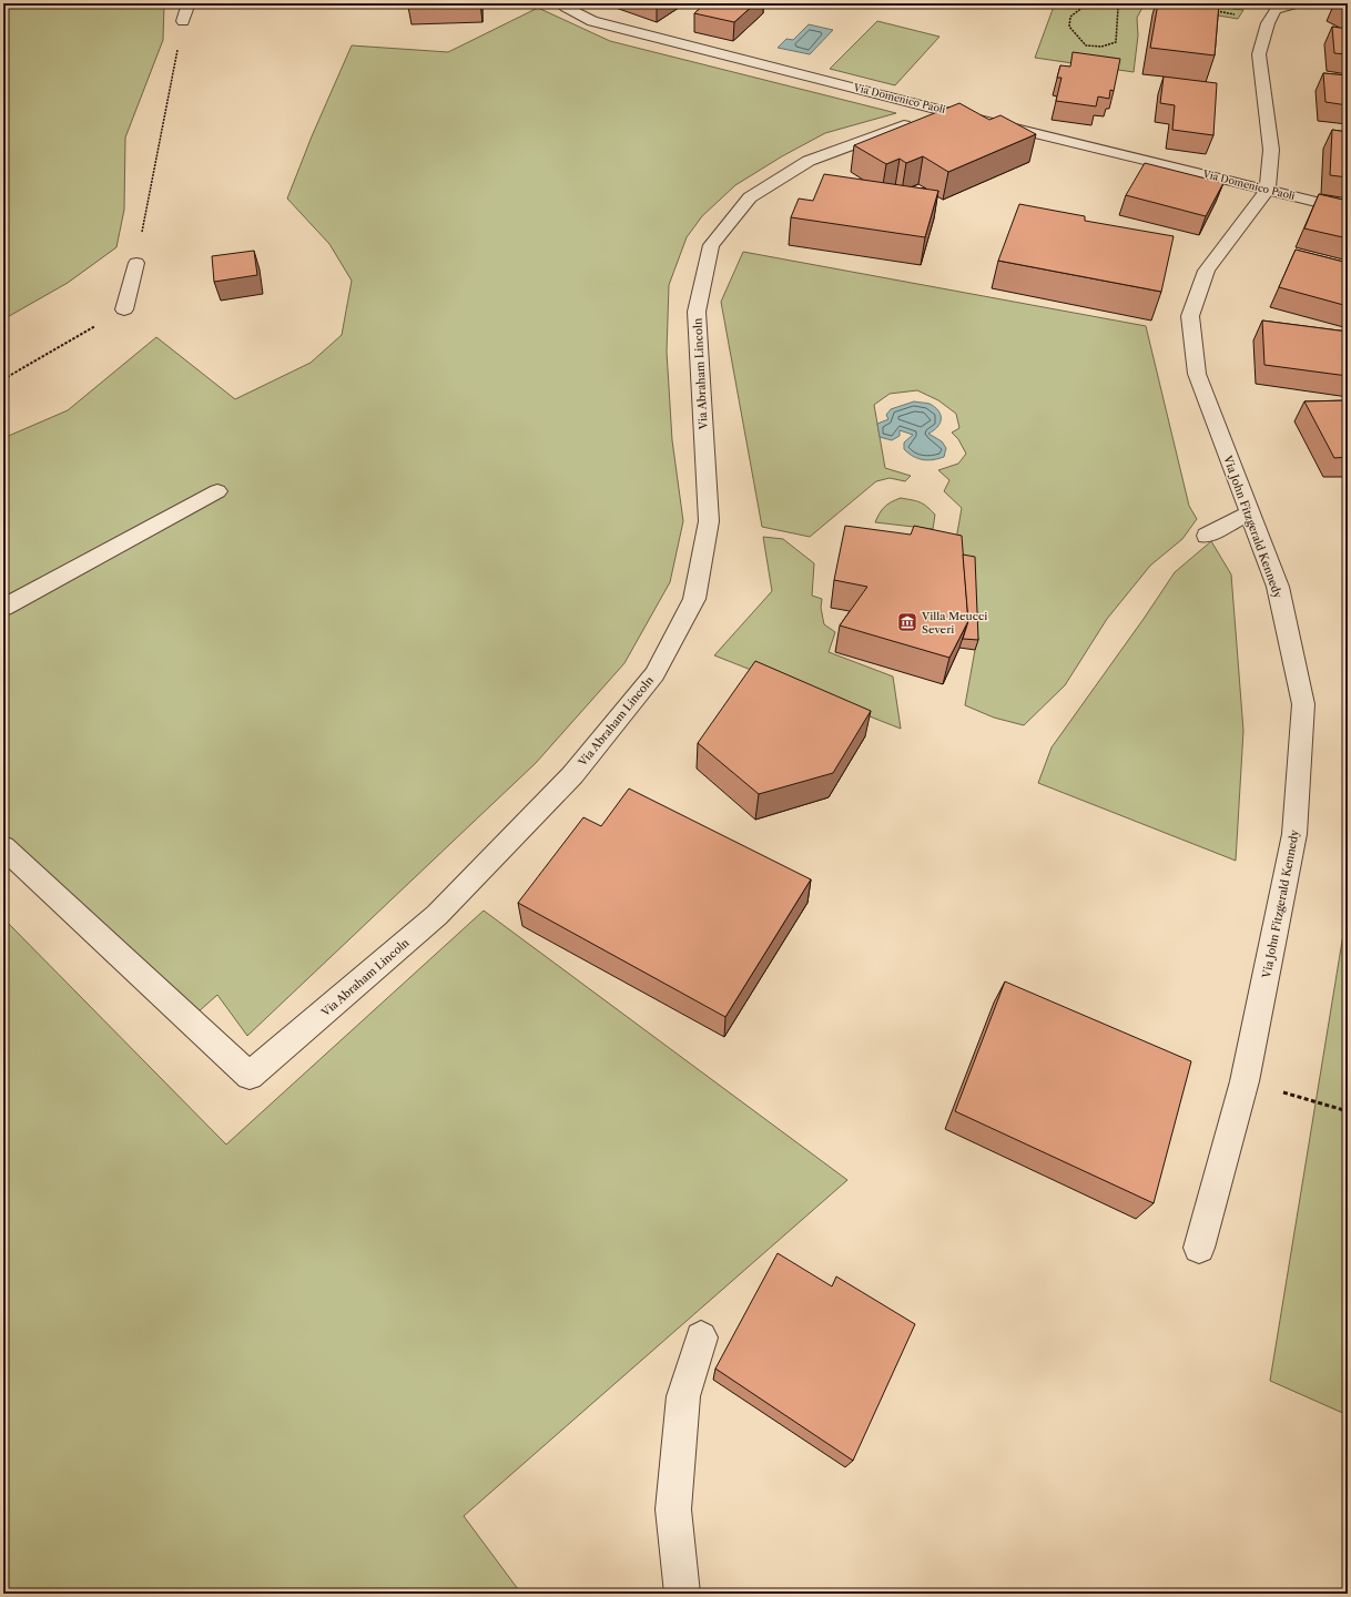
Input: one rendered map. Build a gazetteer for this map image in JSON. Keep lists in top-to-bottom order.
{
  "streets": {
    "street": ["Via Domenico Paoli", "Via Abraham Lincoln", "Via John Fitzgerald Kennedy"]
  },
  "crossings": [
    ["Via Domenico Paoli", "Via Abraham Lincoln"],
    ["Via Domenico Paoli", "Via John Fitzgerald Kennedy"]
  ],
  "places": {
    "museum": ["Villa Meucci Severi"]
  }
}
